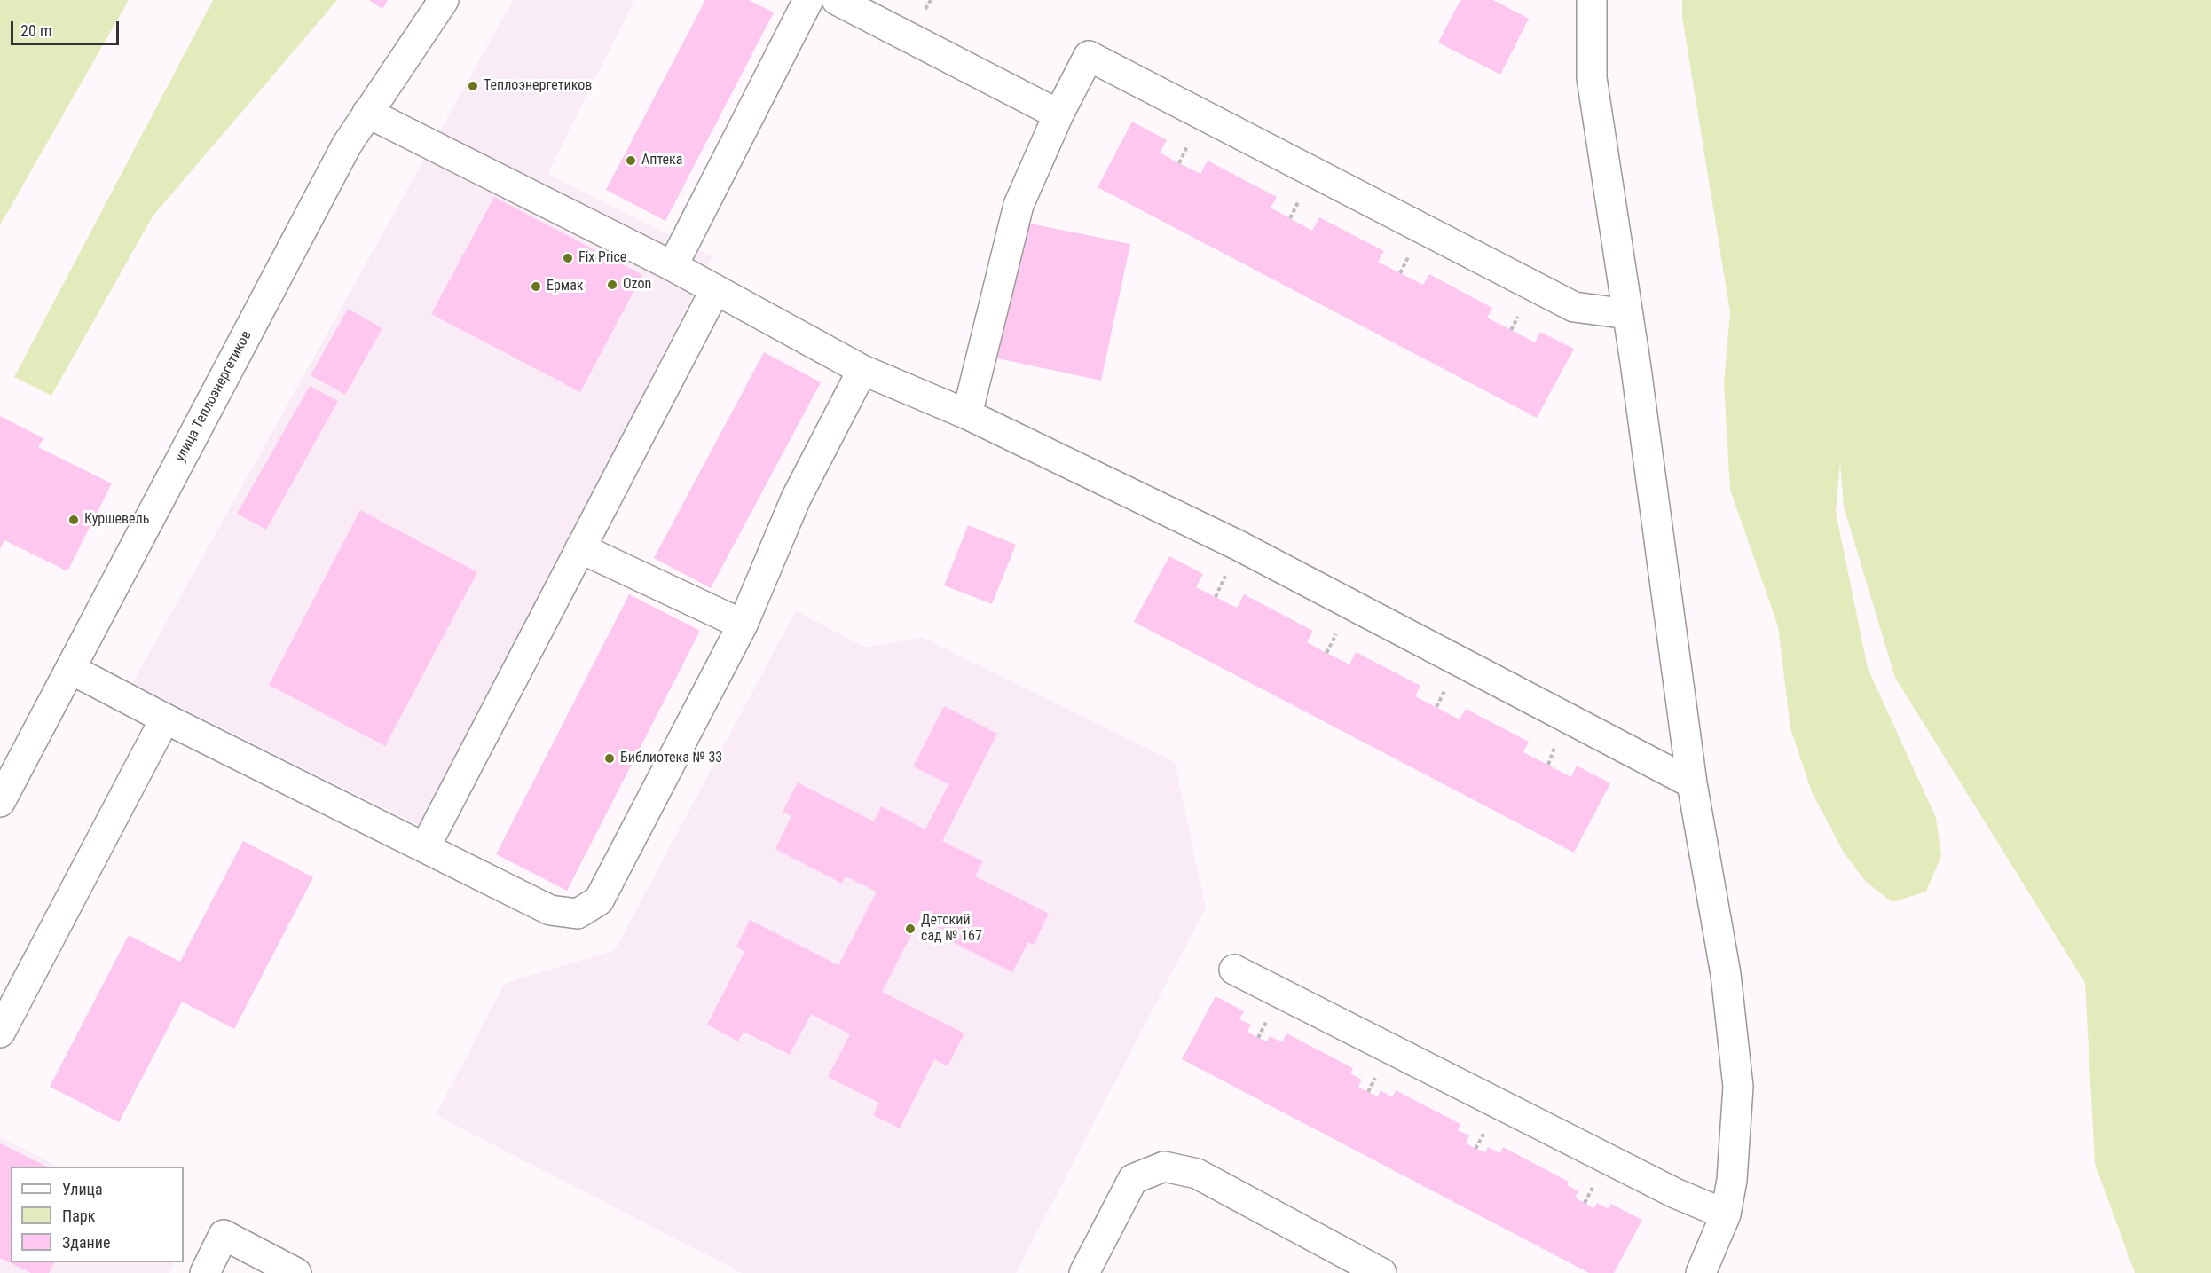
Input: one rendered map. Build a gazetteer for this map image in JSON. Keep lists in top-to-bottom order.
{
  "streets": {
    "street": ["улица Теплоэнергетиков"]
  },
  "places": [
    "Теплоэнергетиков",
    "Аптека",
    "Fix Price",
    "Ozon",
    "Ермак",
    "Куршевель",
    "Библиотека № 33",
    "Детский сад № 167"
  ],
  "legend": ["Улица", "Парк", "Здание"],
  "scale_bar": "20 m"
}
